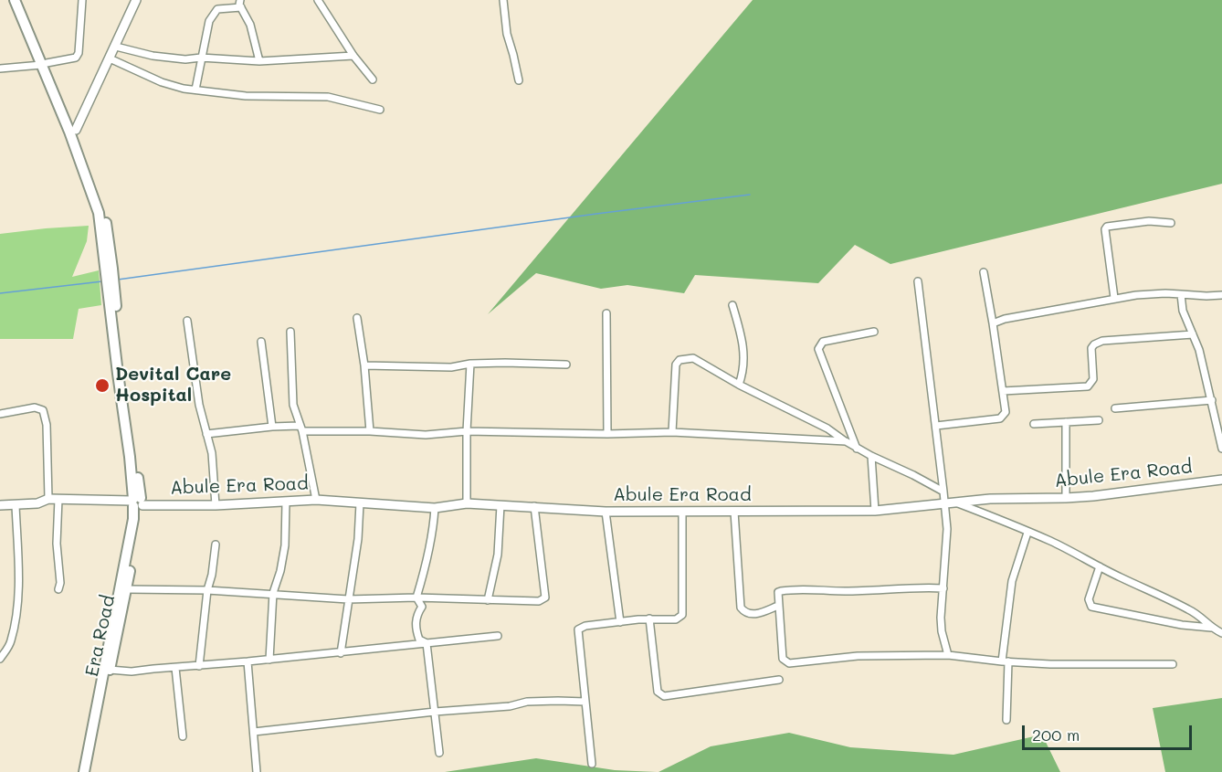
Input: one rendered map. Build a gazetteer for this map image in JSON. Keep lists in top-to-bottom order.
{
  "streets": {
    "main road": ["Era Road"],
    "street": ["Abule Era Road"]
  },
  "crossings": [
    ["Abule Era Road", "Era Road"]
  ],
  "places": ["Devital Care Hospital"],
  "scale_bar": "200 m"
}
